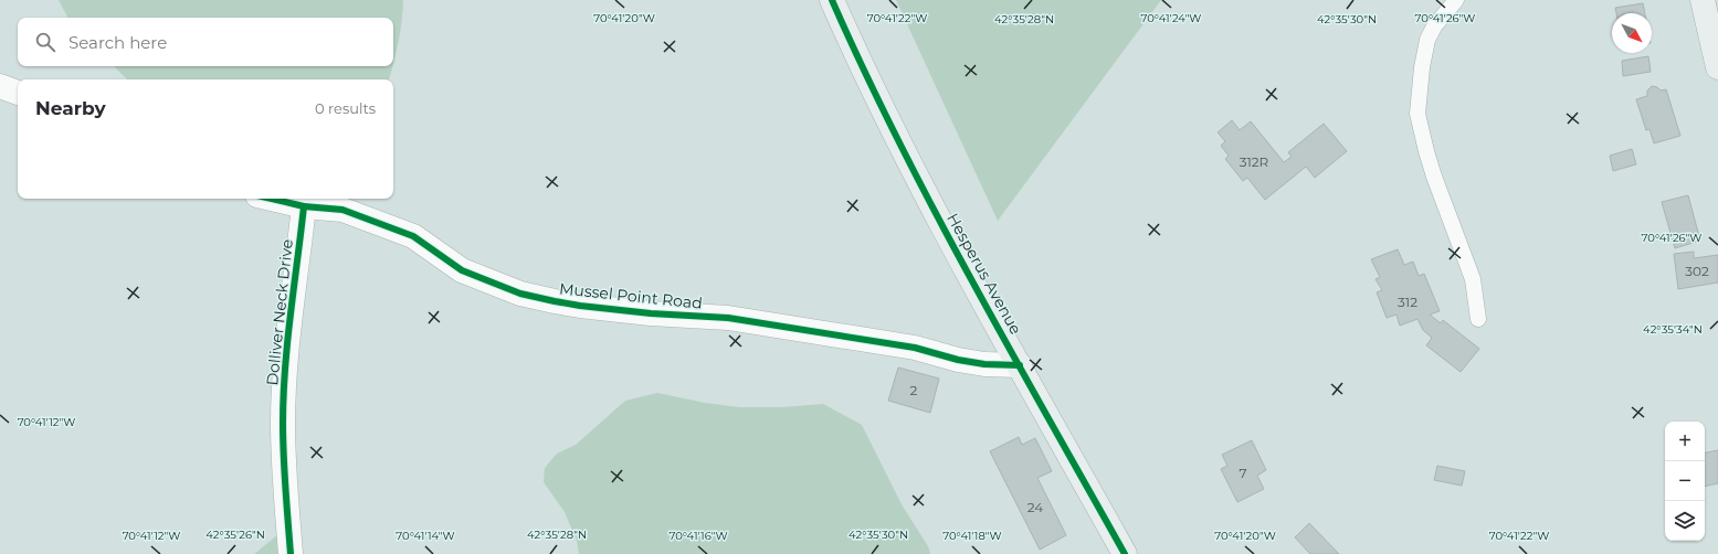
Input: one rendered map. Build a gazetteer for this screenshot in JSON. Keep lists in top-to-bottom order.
{
  "streets": {
    "street": ["Hesperus Avenue", "Mussel Point Road", "Dolliver Neck Drive"]
  },
  "crossings": [
    ["Hesperus Avenue", "Mussel Point Road"],
    ["Mussel Point Road", "Dolliver Neck Drive"]
  ],
  "house_numbers": [
    "312R",
    "302",
    "312",
    "2",
    "7",
    "24"
  ],
  "north": "bottom right",
  "page": {
    "search": "Search here",
    "heading": ["Nearby", "0 results"],
    "map_buttons": ["+", "−"]
  },
  "coordinates": [
    "70°41'20\"W",
    "70°41'22\"W",
    "70°41'24\"W",
    "70°41'26\"W",
    "42°35'28\"N",
    "42°35'30\"N",
    "42°35'34\"N",
    "70°41'12\"W",
    "42°35'26\"N",
    "70°41'14\"W",
    "70°41'16\"W",
    "70°41'18\"W"
  ]
}
